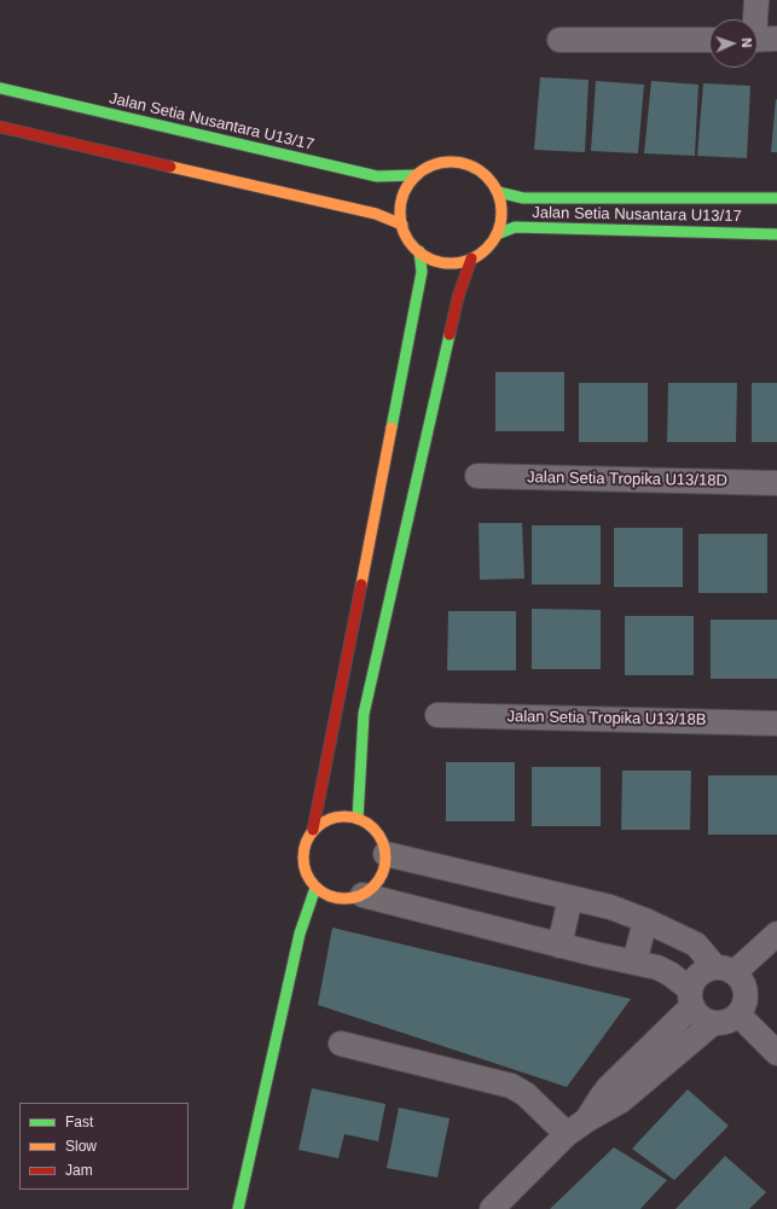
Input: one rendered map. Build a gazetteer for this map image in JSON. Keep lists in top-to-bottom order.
{
  "streets": {
    "street": ["Jalan Setia Nusantara U13/17", "Jalan Setia Tropika U13/18D", "Jalan Setia Tropika U13/18B"]
  },
  "legend": ["Fast", "Slow", "Jam"],
  "north": "right"
}
